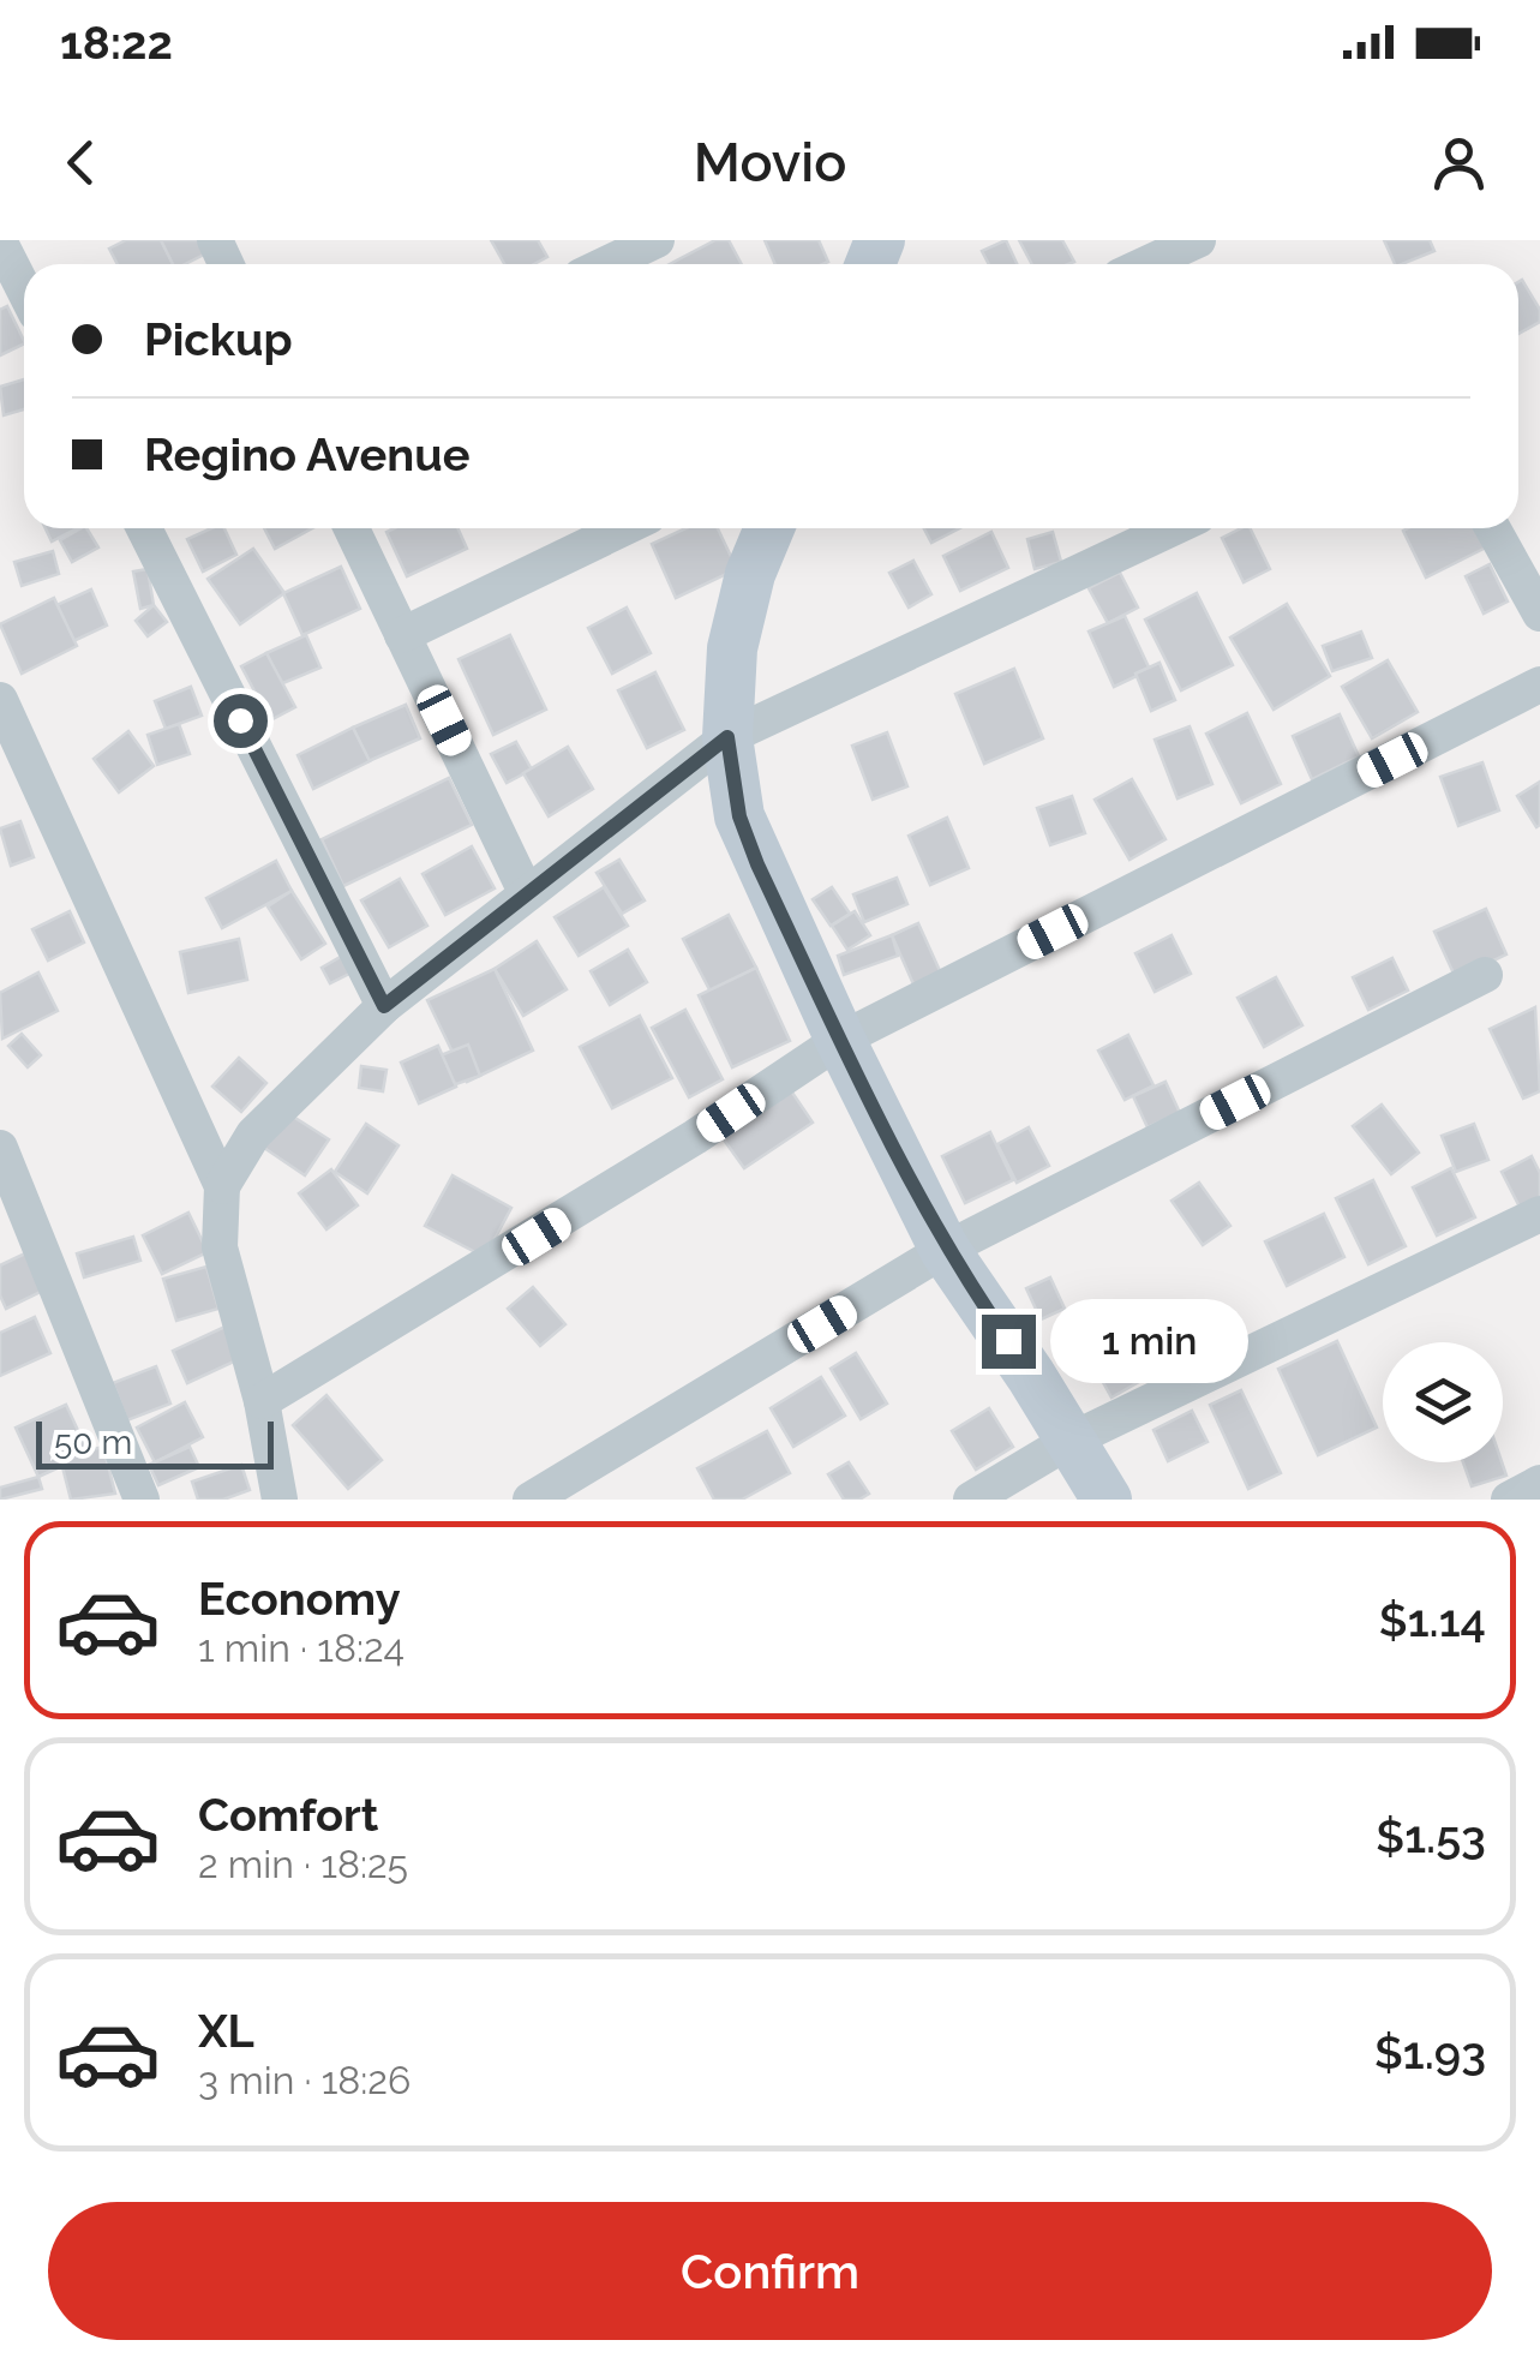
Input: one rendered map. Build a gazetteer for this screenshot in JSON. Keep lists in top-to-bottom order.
{
  "scale_bar": "50 m",
  "page": {
    "status": "18:22",
    "header": "Movio",
    "banner": ["Pickup", "Regino Avenue"],
    "bubble": "1 min",
    "scale": "50 m",
    "list": [
      {
        "name": "Economy",
        "note": "1 min · 18:24",
        "value": "$1.14"
      },
      {
        "name": "Comfort",
        "note": "2 min · 18:25",
        "value": "$1.53"
      },
      {
        "name": "XL",
        "note": "3 min · 18:26",
        "value": "$1.93"
      }
    ],
    "buttons": "Confirm"
  }
}
